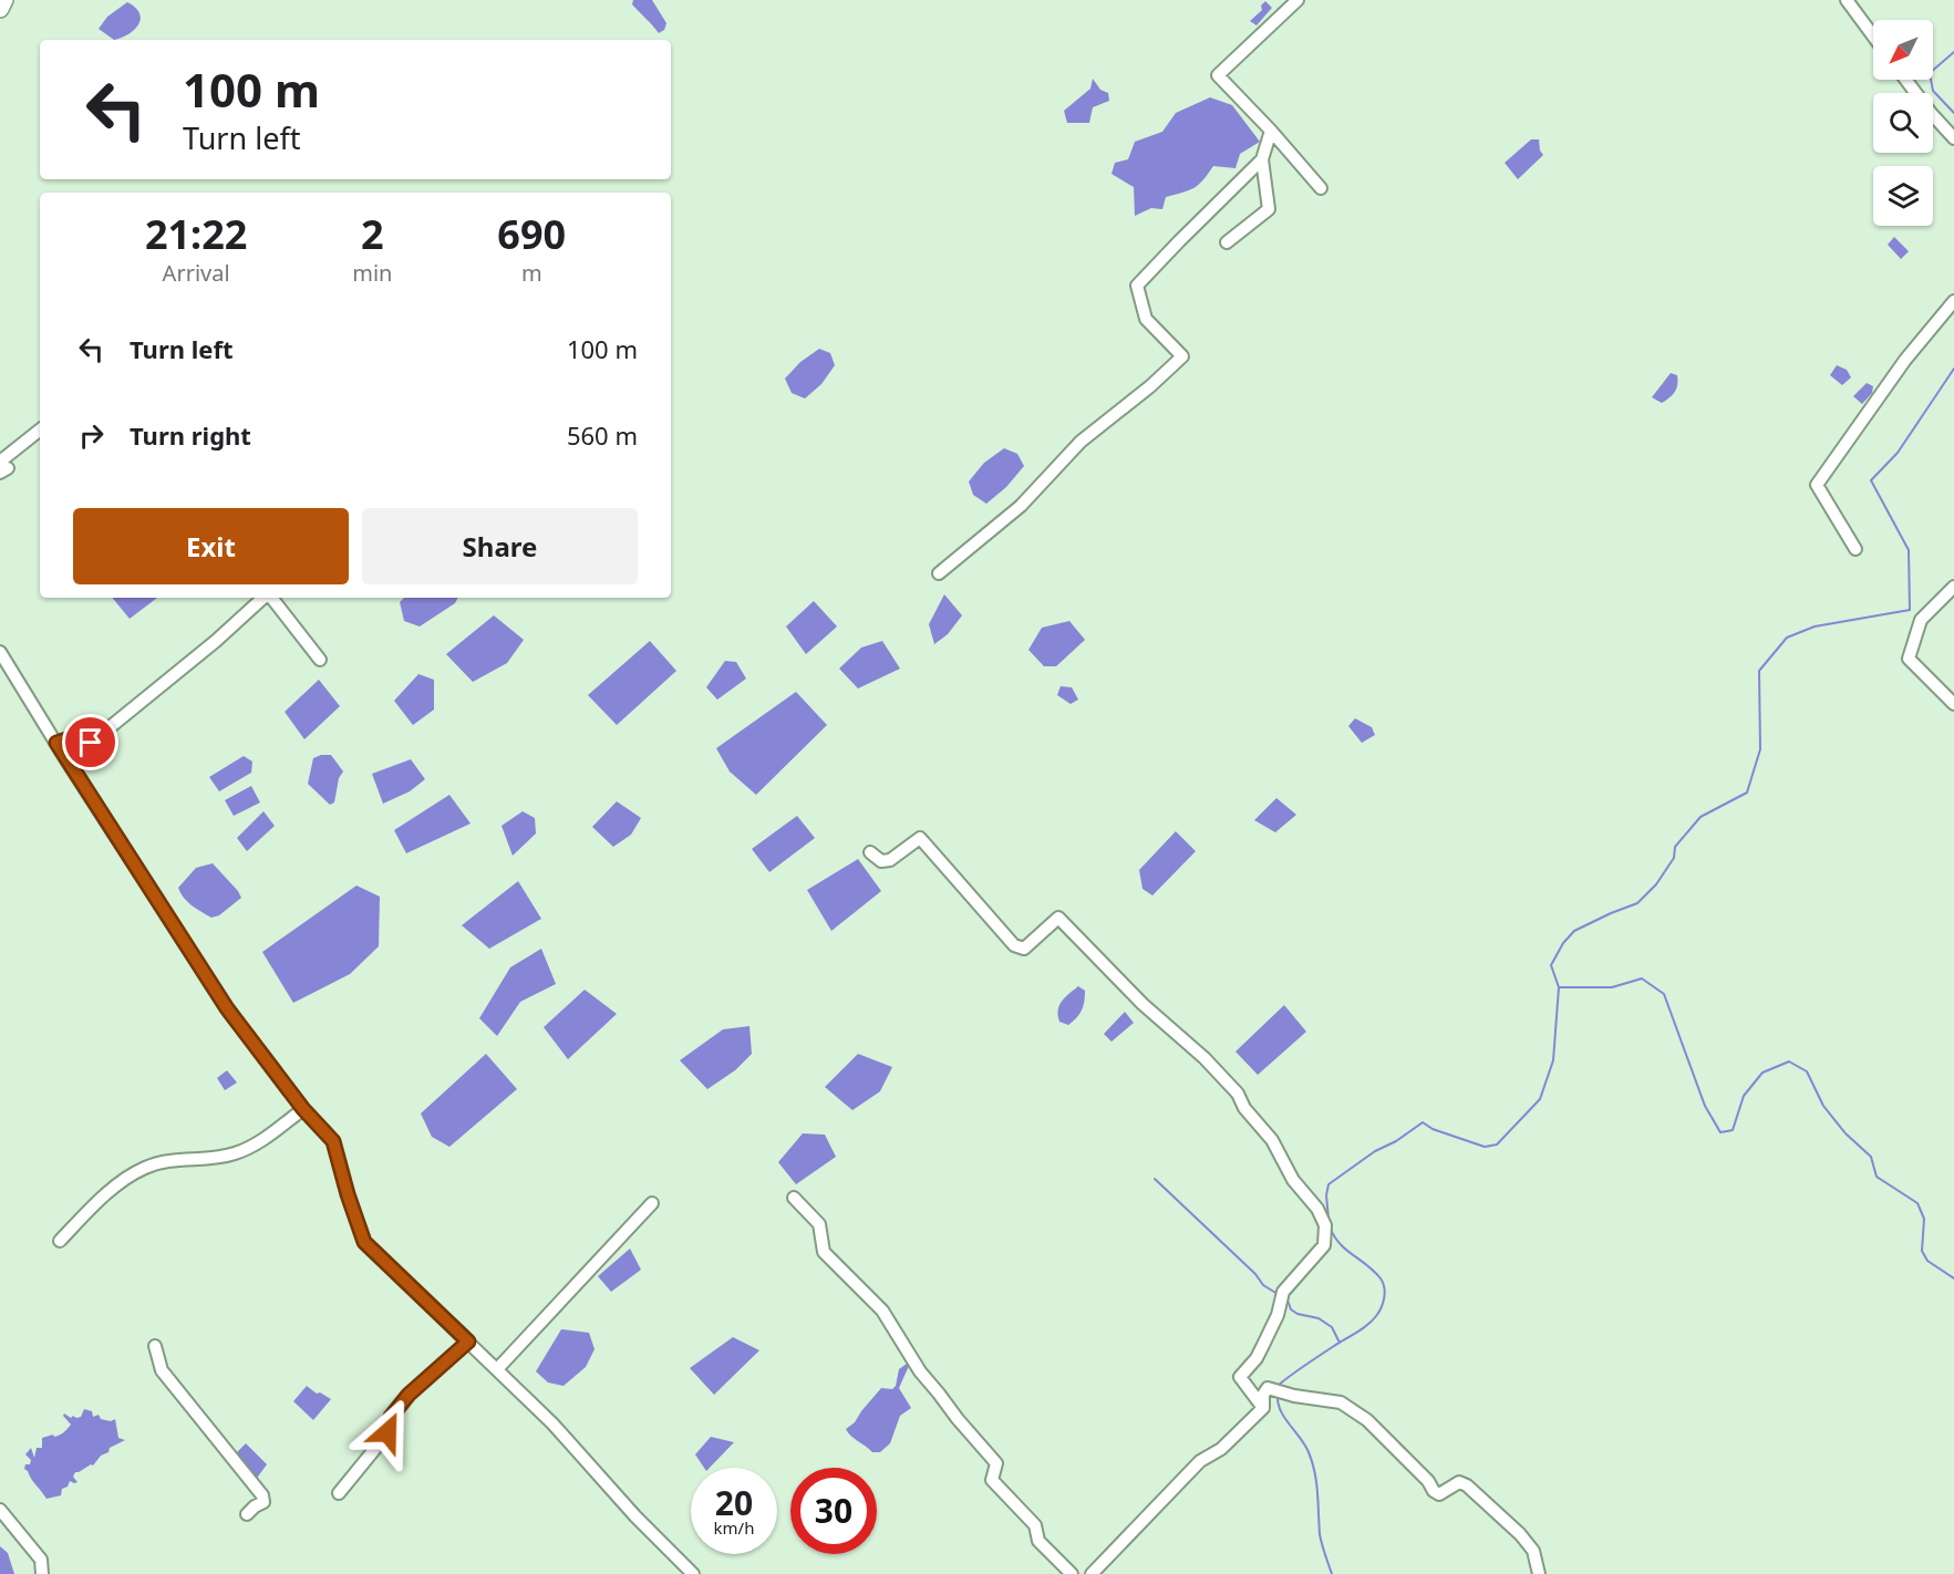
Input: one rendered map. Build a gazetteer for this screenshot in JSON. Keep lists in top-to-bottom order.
{
  "north": "bottom left",
  "page": {
    "turn": ["100 m", "Turn left"],
    "eta": [
      "21:22",
      "Arrival",
      "2",
      "min",
      "690",
      "m"
    ],
    "list": [
      {
        "name": "Turn left",
        "value": "100 m"
      },
      {
        "name": "Turn right",
        "value": "560 m"
      }
    ],
    "buttons": ["Exit", "Share"],
    "speed": "20 km/h",
    "limit": "30"
  }
}
